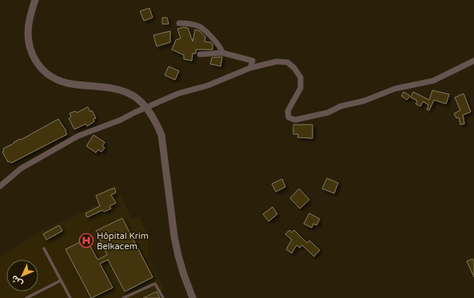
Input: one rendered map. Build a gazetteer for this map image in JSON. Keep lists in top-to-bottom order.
{
  "places": {
    "hospital": ["Hôpital Krim Belkacem"]
  },
  "north": "bottom left"
}
